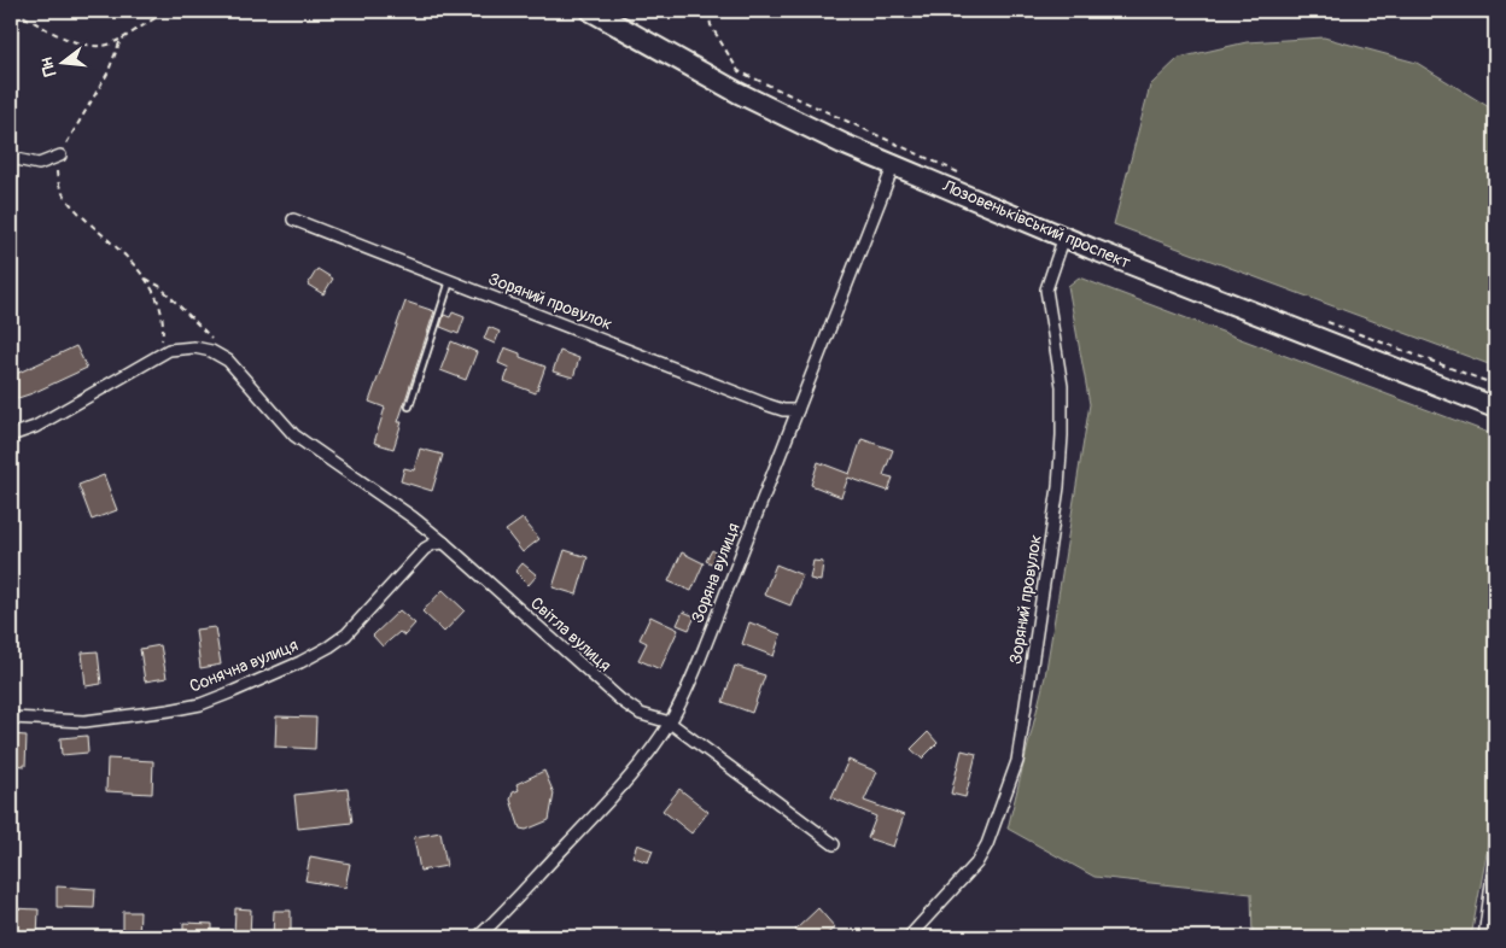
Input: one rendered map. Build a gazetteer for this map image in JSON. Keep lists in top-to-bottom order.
{
  "streets": {
    "highway": ["Лозовеньківський проспект"],
    "street": [
      "Зоряний провулок",
      "Зоряна вулиця",
      "Світла вулиця",
      "Сонячна вулиця"
    ]
  },
  "crossings": [
    ["Лозовеньківський проспект", "Зоряний провулок"],
    ["Лозовеньківський проспект", "Зоряна вулиця"],
    ["Зоряний провулок", "Зоряна вулиця"],
    ["Зоряна вулиця", "Світла вулиця"],
    ["Світла вулиця", "Сонячна вулиця"]
  ],
  "north": "left"
}
